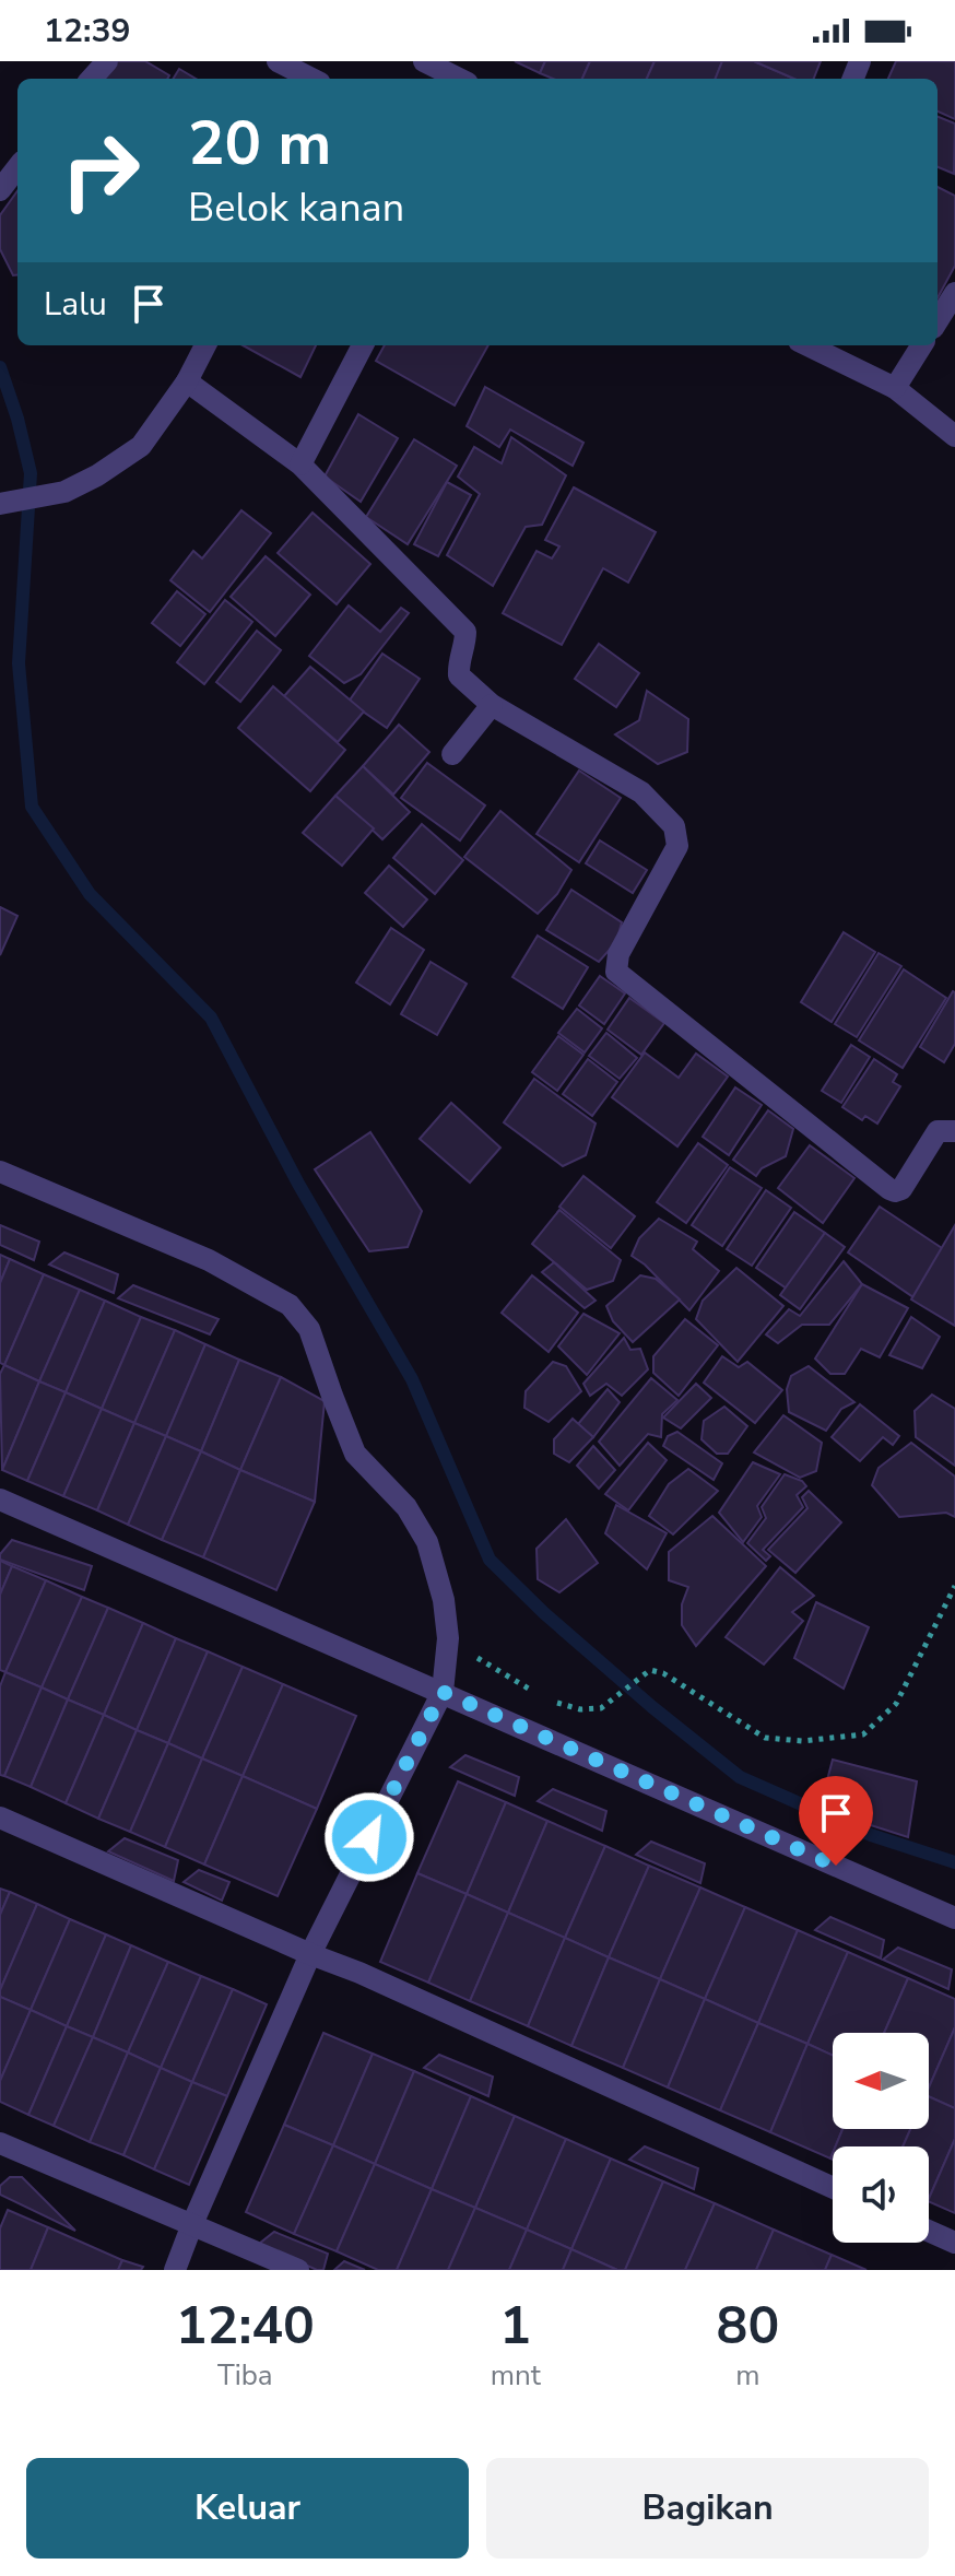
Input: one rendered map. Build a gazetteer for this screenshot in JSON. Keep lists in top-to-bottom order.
{
  "north": "left",
  "page": {
    "status": "12:39",
    "turn": ["20 m", "Belok kanan"],
    "then": "Lalu",
    "eta": [
      "12:40",
      "Tiba",
      "1",
      "mnt",
      "80",
      "m"
    ],
    "buttons": ["Keluar", "Bagikan"]
  }
}
